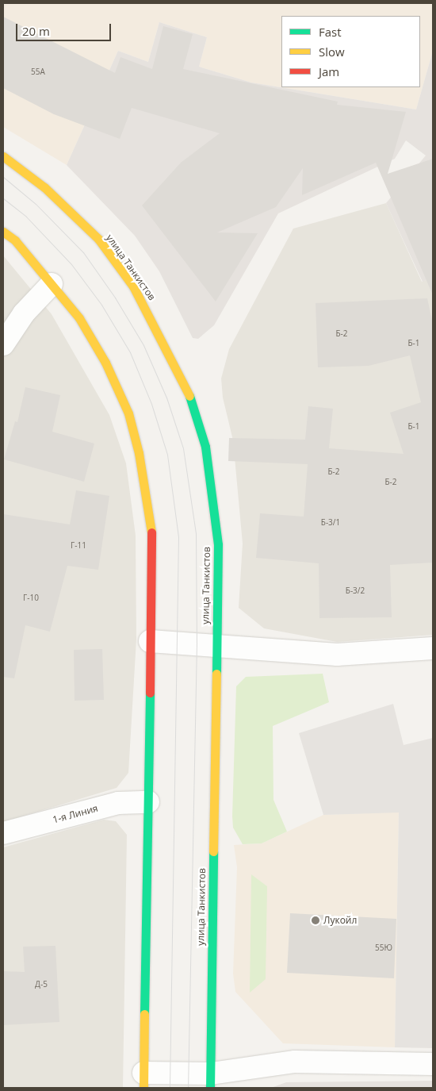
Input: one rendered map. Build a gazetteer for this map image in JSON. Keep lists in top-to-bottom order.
{
  "streets": {
    "main road": ["улица Танкистов"],
    "street": ["1-я Линия"]
  },
  "places": ["Лукойл"],
  "house_numbers": [
    "55А",
    "Б-2",
    "Б-1",
    "Б-1",
    "Б-2",
    "Б-2",
    "Б-3/1",
    "Г-11",
    "Б-3/2",
    "Г-10",
    "55Ю",
    "Д-5"
  ],
  "legend": ["Fast", "Slow", "Jam"],
  "scale_bar": "20 m"
}
